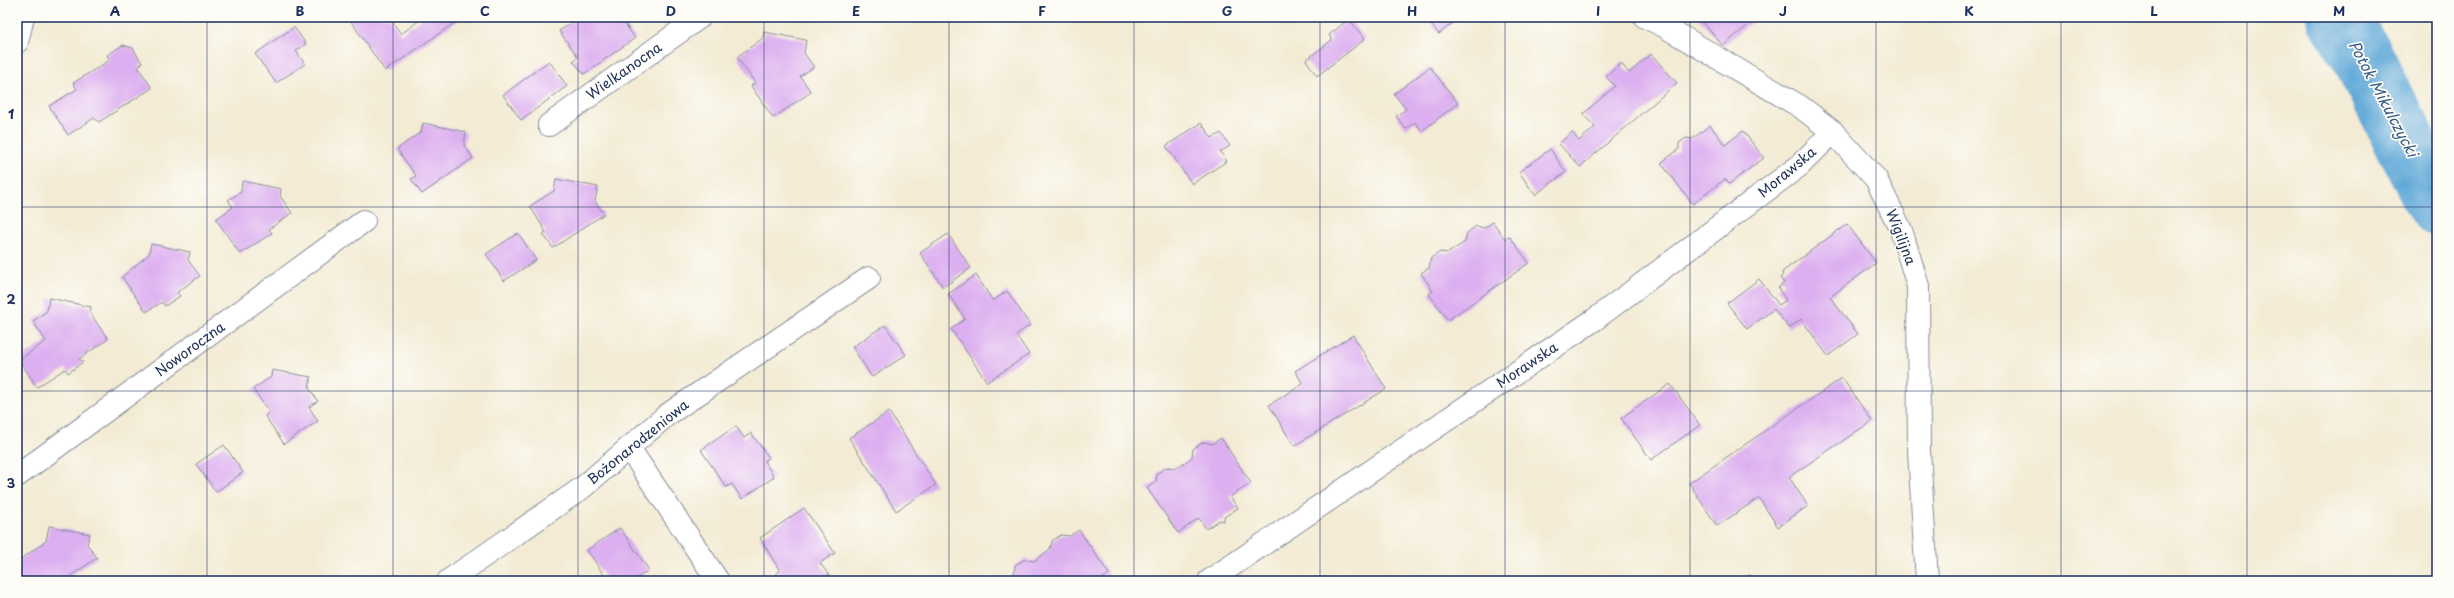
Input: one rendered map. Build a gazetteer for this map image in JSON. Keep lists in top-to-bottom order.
{
  "streets": {
    "street": [
      "Wielkanocna",
      "Morawska",
      "Wigilijna",
      "Noworoczna",
      "Bożonarodzeniowa"
    ]
  },
  "crossings": [
    ["Morawska", "Wigilijna"]
  ],
  "water": ["Potok Mikulczycki"],
  "grid": {
    "columns": [
      "A",
      "B",
      "C",
      "D",
      "E",
      "F",
      "G",
      "H",
      "I",
      "J",
      "K",
      "L",
      "M"
    ],
    "rows": ["1", "2", "3"]
  }
}
